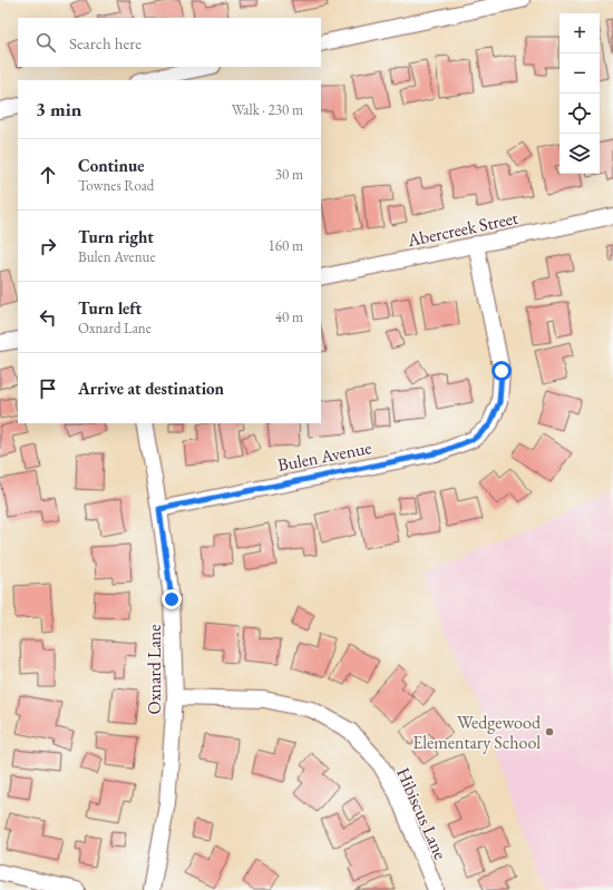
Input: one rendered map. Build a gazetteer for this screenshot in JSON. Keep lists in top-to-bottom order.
{
  "streets": {
    "street": [
      "Abercreek Street",
      "Bulen Avenue",
      "Oxnard Lane",
      "Hibiscus Lane"
    ]
  },
  "crossings": [
    ["Abercreek Street", "Bulen Avenue"],
    ["Bulen Avenue", "Oxnard Lane"],
    ["Oxnard Lane", "Hibiscus Lane"]
  ],
  "places": ["Wedgewood Elementary School"],
  "page": {
    "map_buttons": ["+", "−"],
    "search": "Search here",
    "heading": ["3 min", "Walk · 230 m"],
    "list": [
      ["Continue", "Townes Road", "30 m"],
      ["Turn right", "Bulen Avenue", "160 m"],
      ["Turn left", "Oxnard Lane", "40 m"],
      "Arrive at destination"
    ]
  }
}
